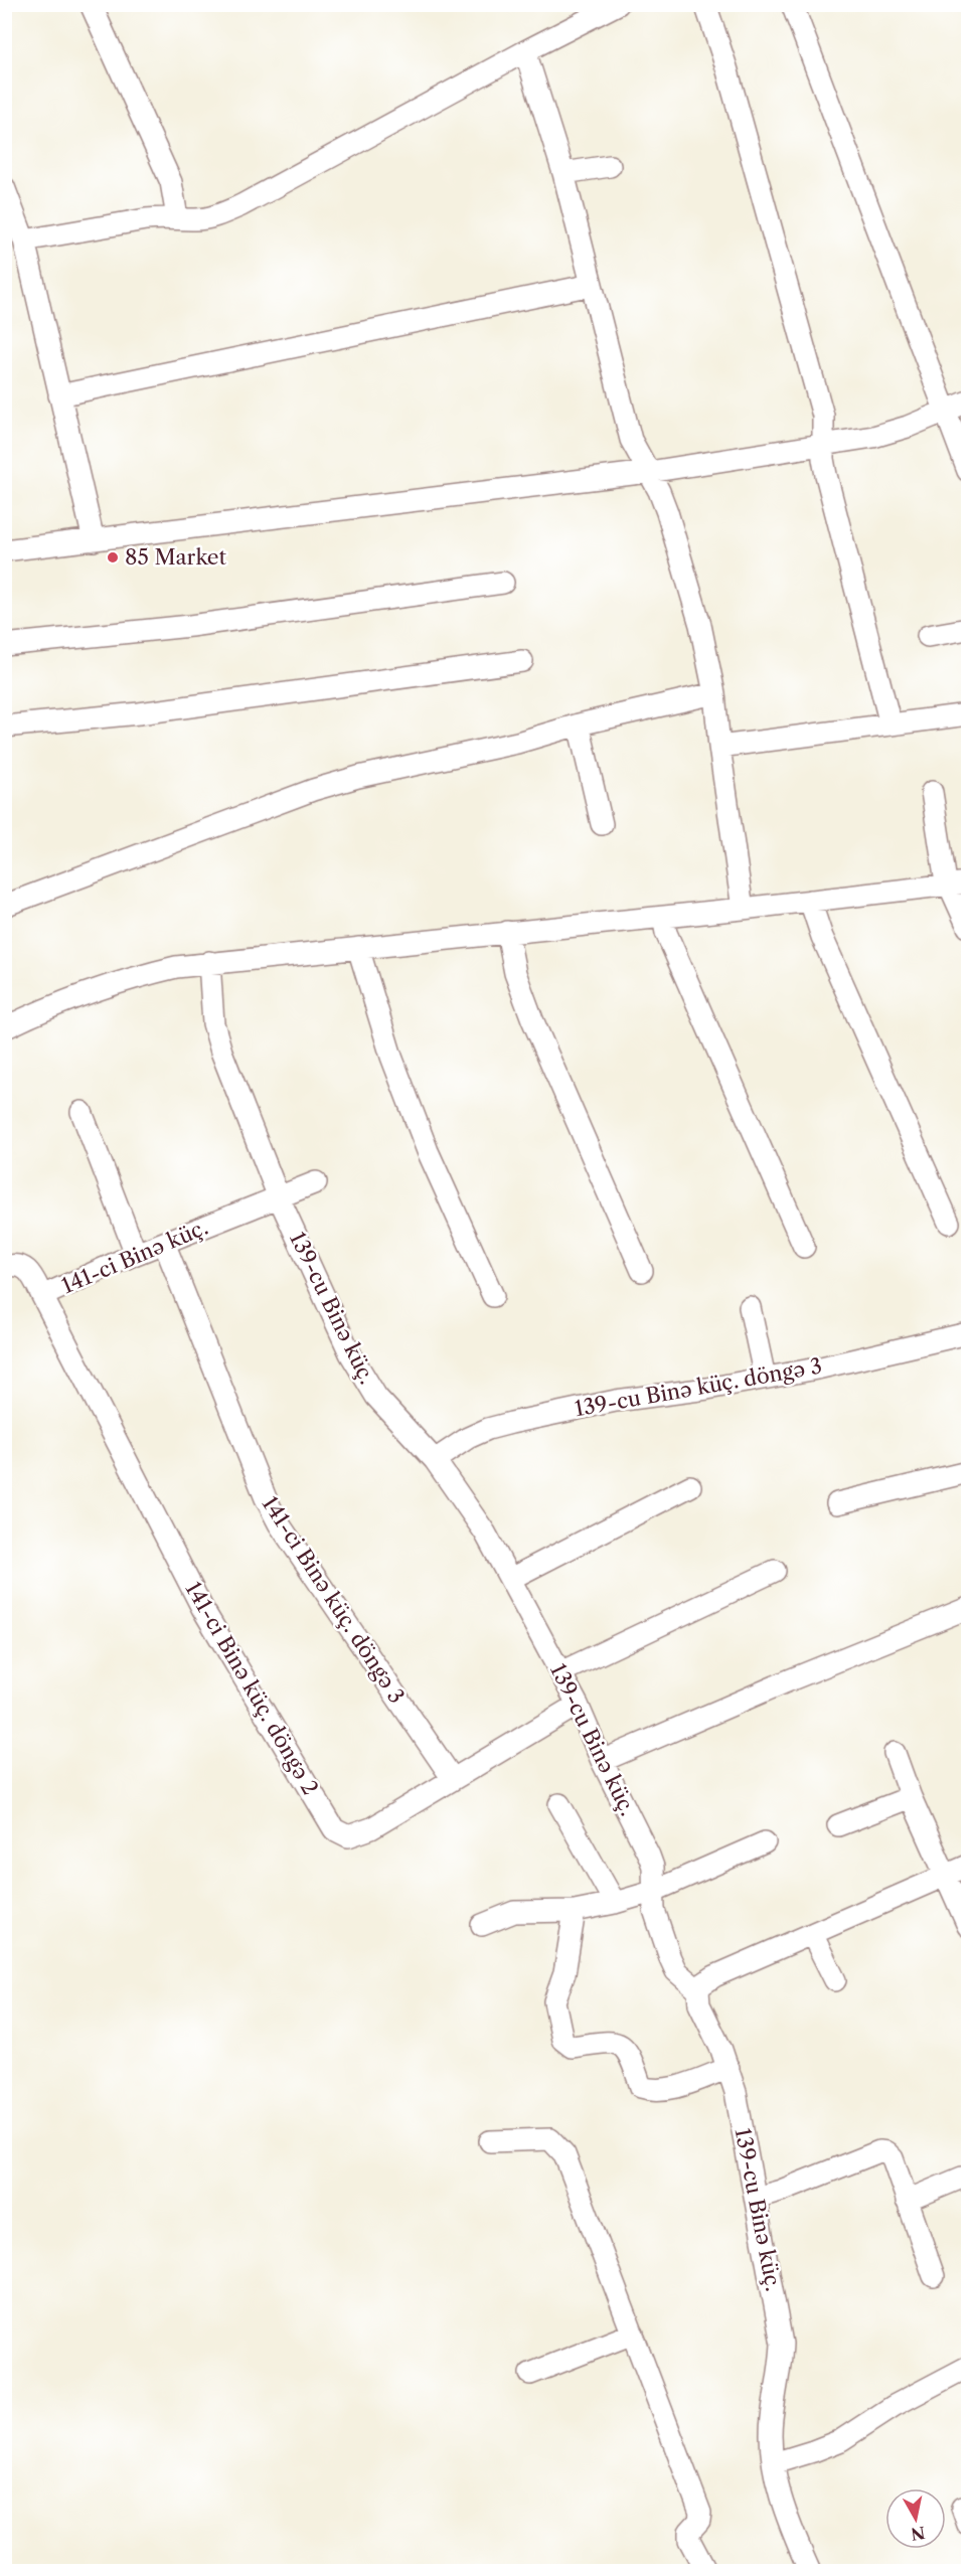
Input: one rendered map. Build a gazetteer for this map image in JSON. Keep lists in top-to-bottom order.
{
  "streets": {
    "street": [
      "141-ci Binə küç.",
      "139-cu Binə küç.",
      "139-cu Binə küç. döngə 3",
      "141-ci Binə küç. döngə 3",
      "141-ci Binə küç. döngə 2"
    ]
  },
  "crossings": [
    ["141-ci Binə küç.", "139-cu Binə küç."],
    ["141-ci Binə küç.", "141-ci Binə küç. döngə 3"],
    ["141-ci Binə küç.", "141-ci Binə küç. döngə 2"],
    ["139-cu Binə küç.", "139-cu Binə küç. döngə 3"],
    ["139-cu Binə küç.", "141-ci Binə küç. döngə 2"],
    ["141-ci Binə küç. döngə 3", "141-ci Binə küç. döngə 2"]
  ],
  "places": ["85 Market"],
  "north": "bottom"
}
